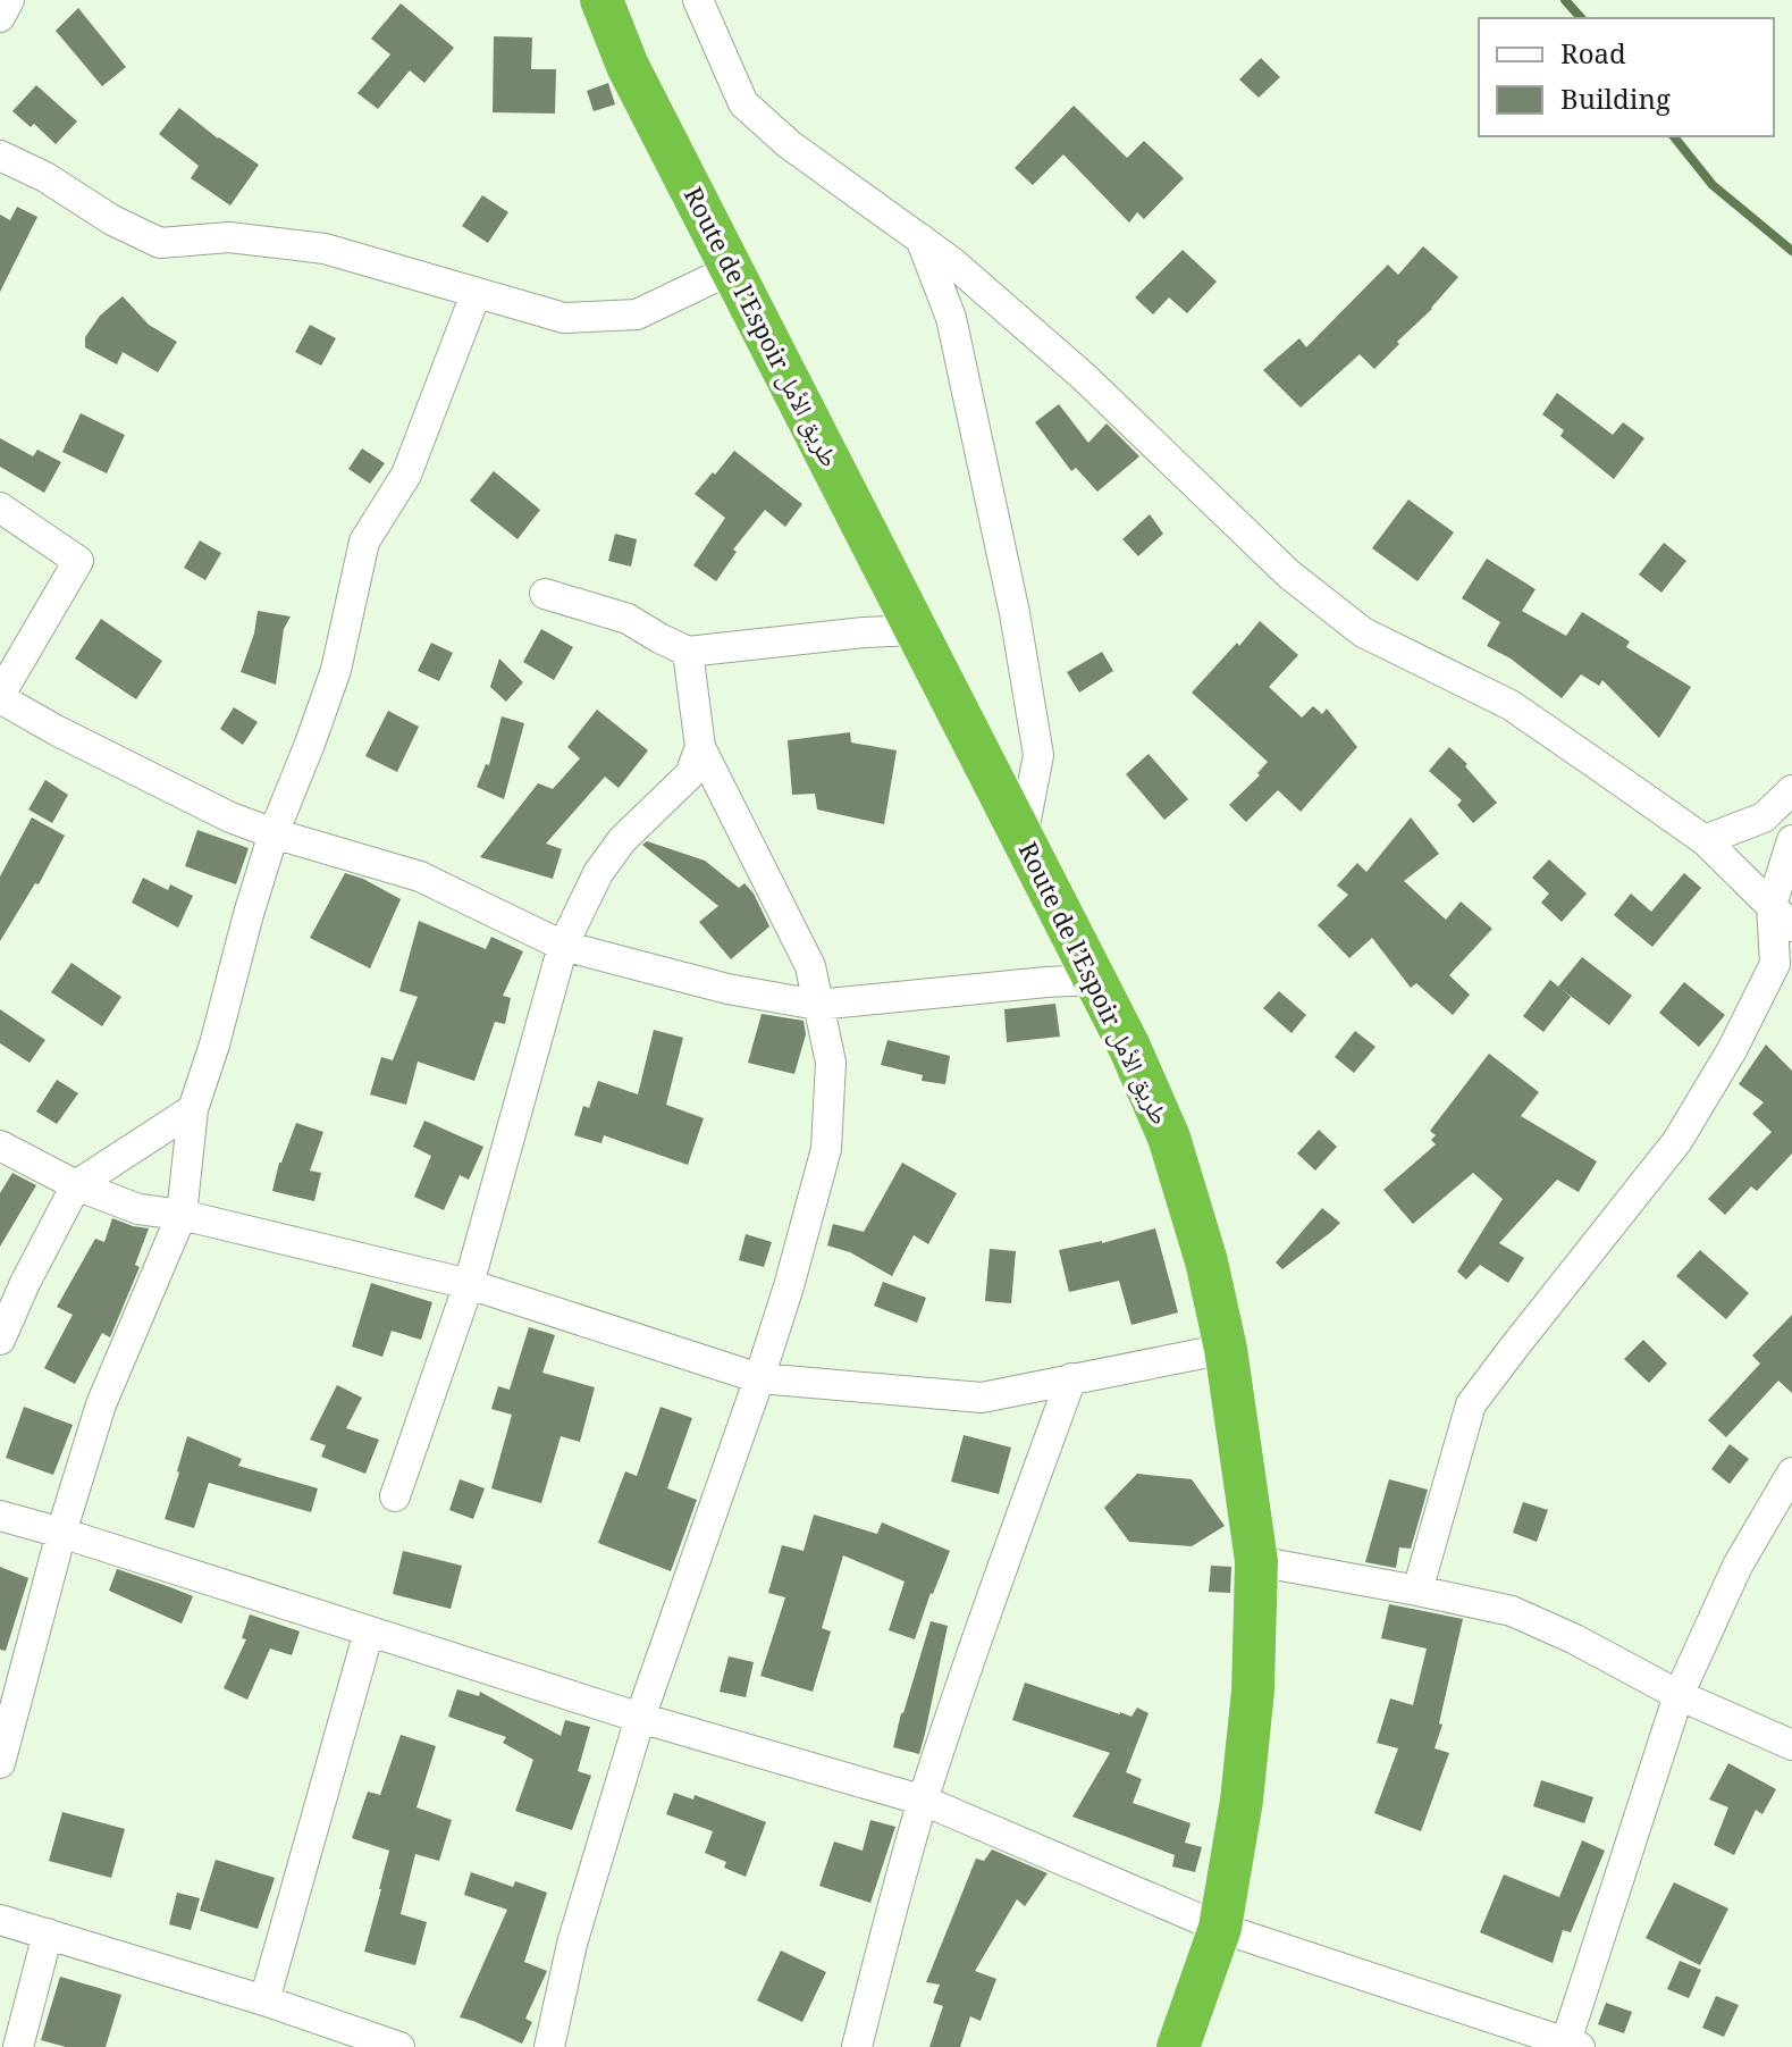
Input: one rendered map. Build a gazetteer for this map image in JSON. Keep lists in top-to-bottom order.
{
  "streets": {
    "highway": ["Route de l’Espoir طريق الأمل"]
  },
  "legend": ["Road", "Building"]
}
